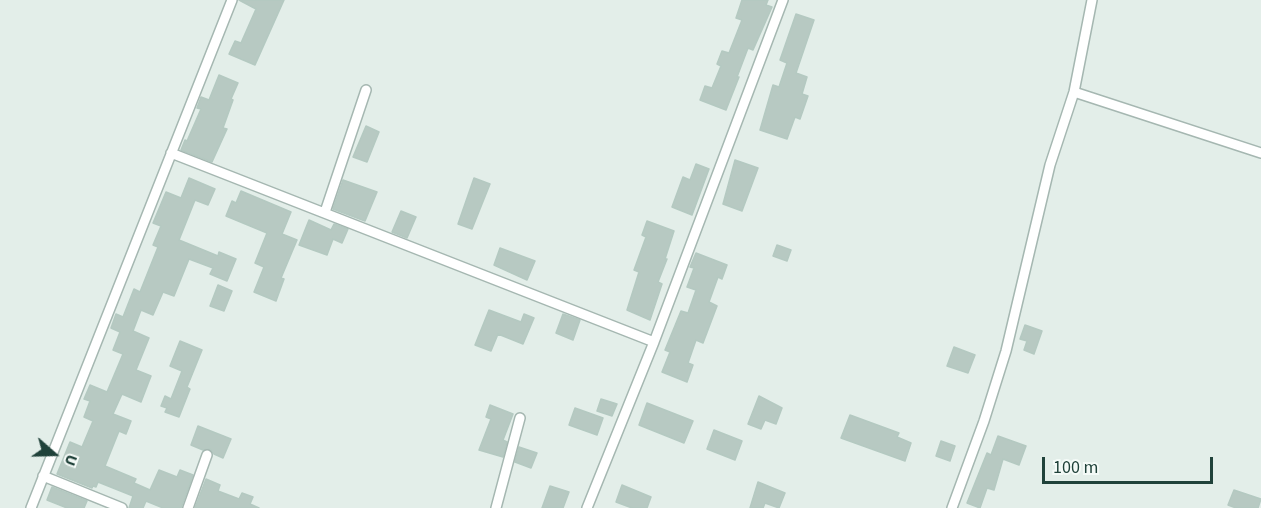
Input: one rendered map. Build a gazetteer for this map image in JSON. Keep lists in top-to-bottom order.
{
  "scale_bar": "100 m",
  "north": "right"
}
